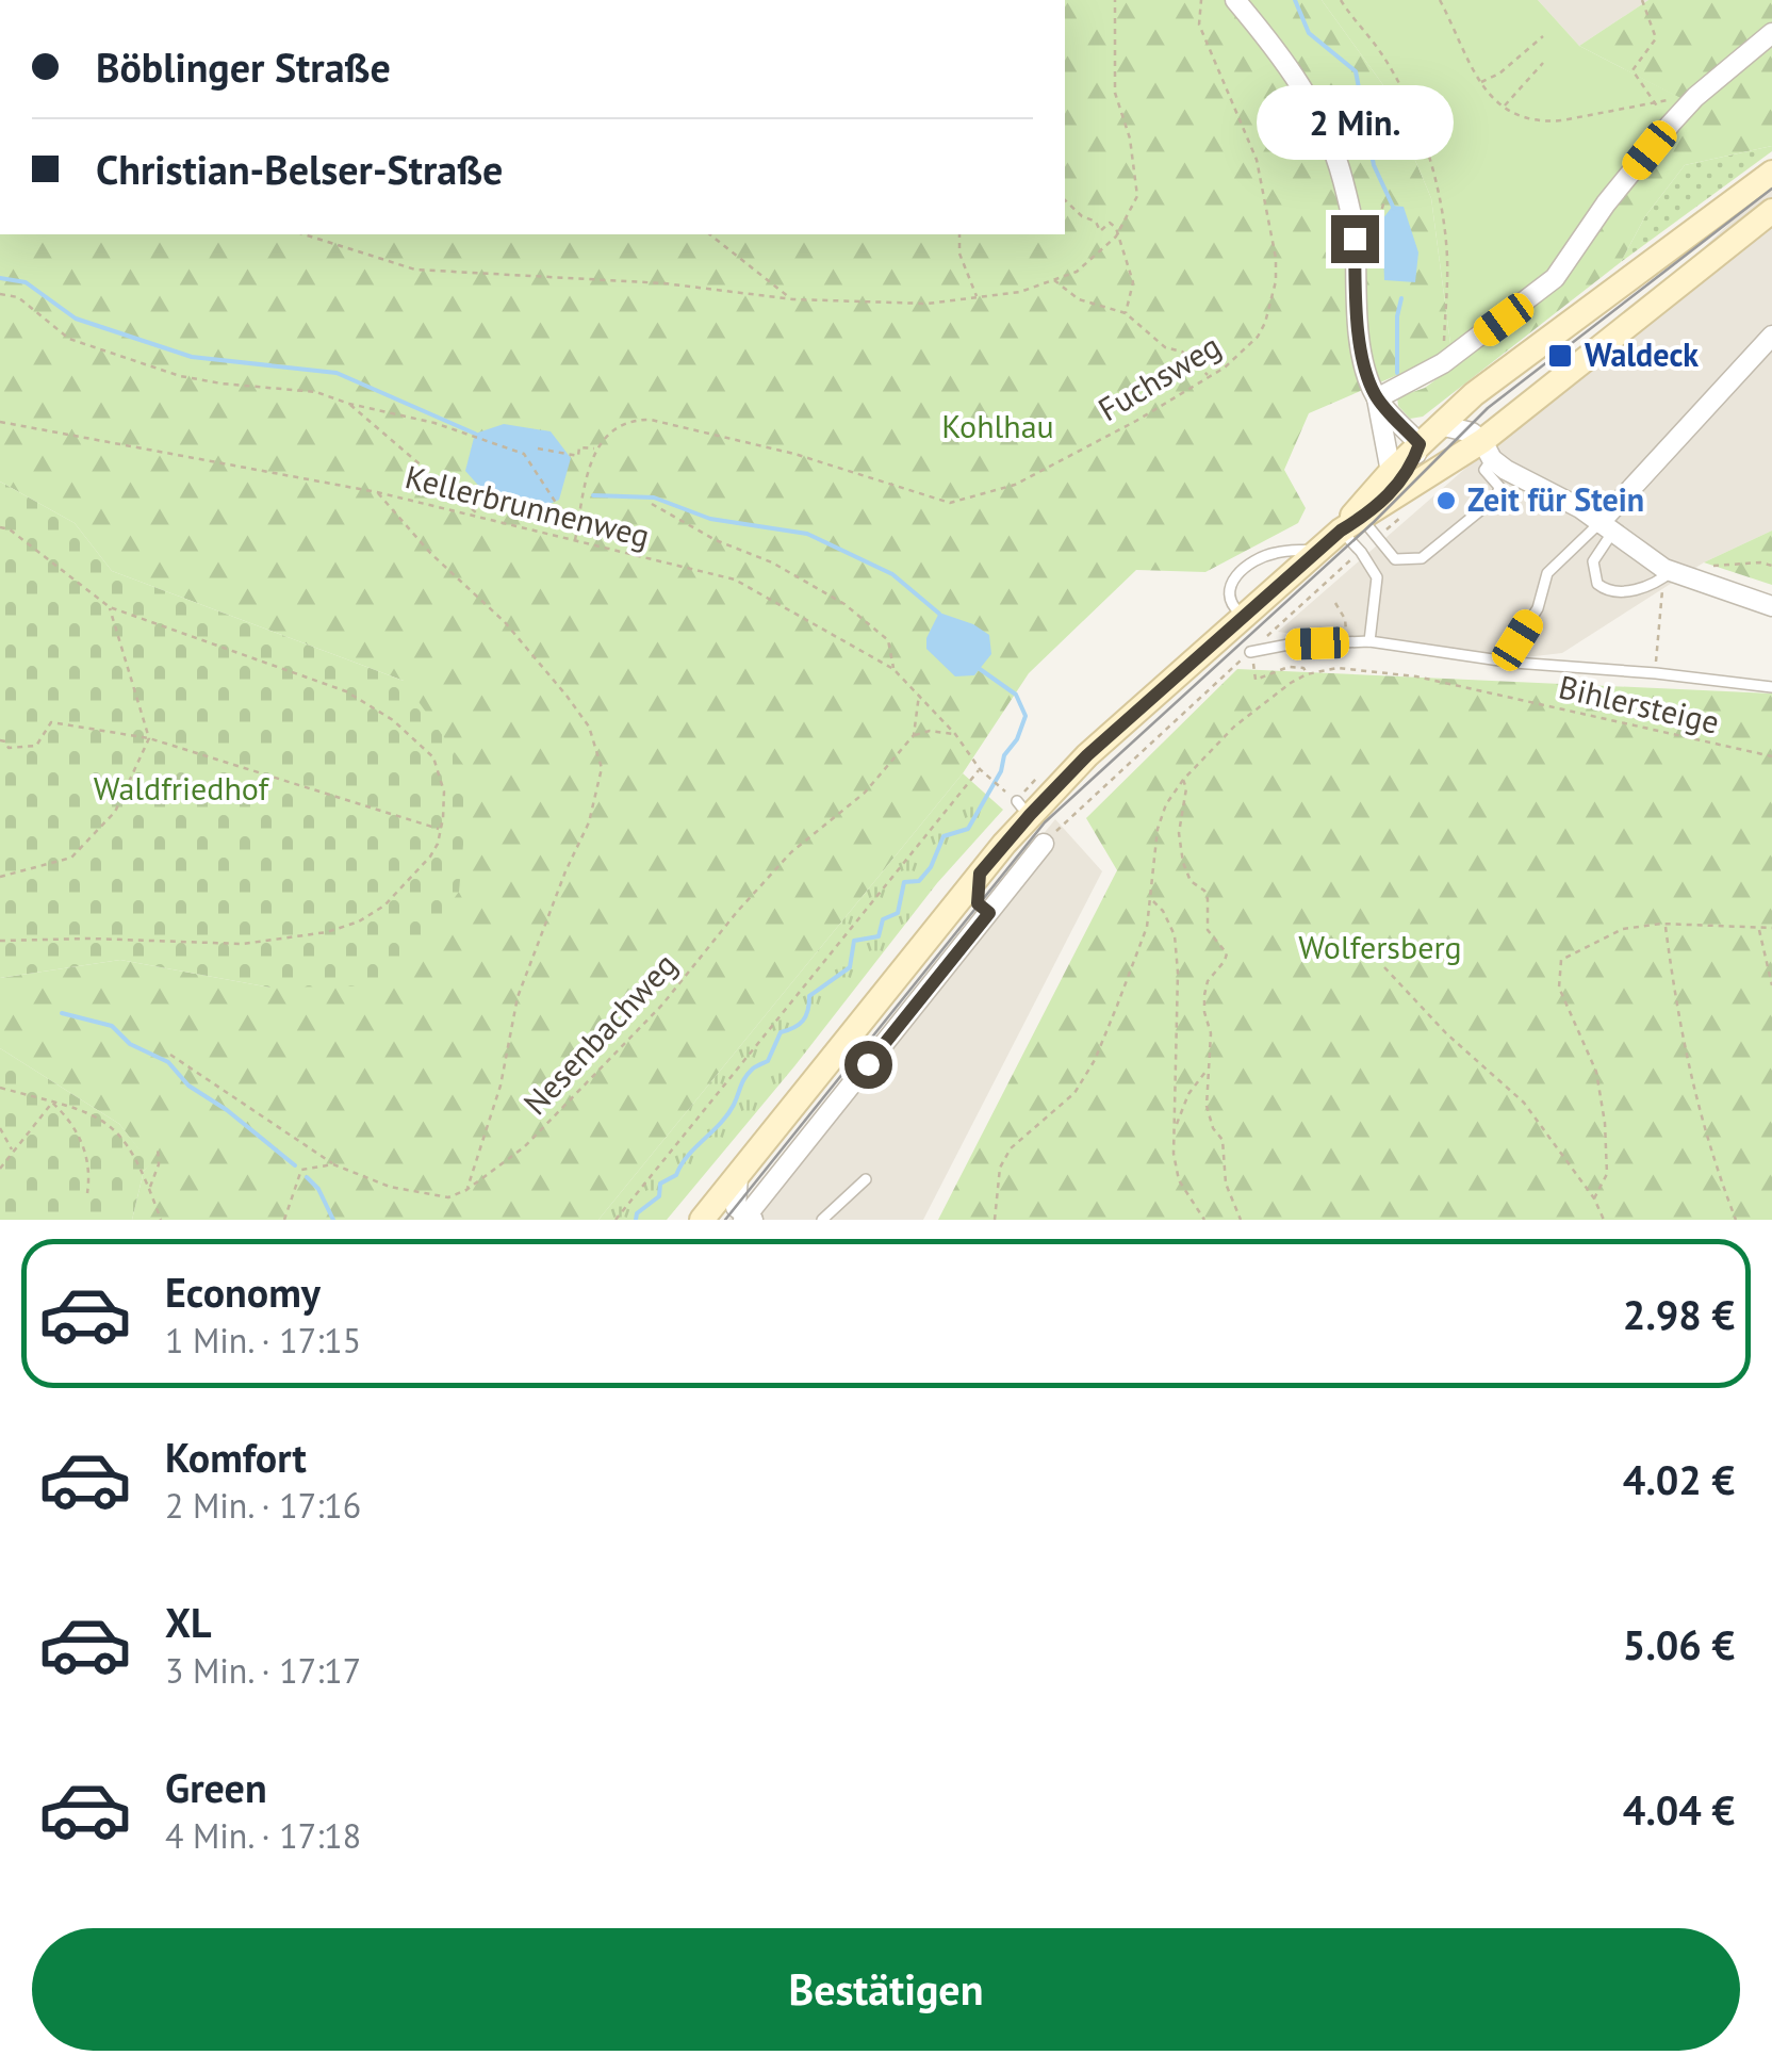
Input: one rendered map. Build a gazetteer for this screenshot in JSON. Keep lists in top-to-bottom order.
{
  "streets": {
    "path": [
      "Fuchsweg",
      "Kellerbrunnenweg",
      "Bihlersteige",
      "Nesenbachweg"
    ]
  },
  "parks": ["Kohlhau", "Waldfriedhof", "Wolfersberg"],
  "places": {
    "transit": ["Waldeck"],
    "other": ["Zeit für Stein"]
  },
  "page": {
    "banner": ["Böblinger Straße", "Christian-Belser-Straße"],
    "bubble": "2 Min.",
    "list": [
      {
        "name": "Economy",
        "note": "1 Min. · 17:15",
        "value": "2.98 €"
      },
      {
        "name": "Komfort",
        "note": "2 Min. · 17:16",
        "value": "4.02 €"
      },
      {
        "name": "XL",
        "note": "3 Min. · 17:17",
        "value": "5.06 €"
      },
      {
        "name": "Green",
        "note": "4 Min. · 17:18",
        "value": "4.04 €"
      }
    ],
    "buttons": "Bestätigen"
  }
}
